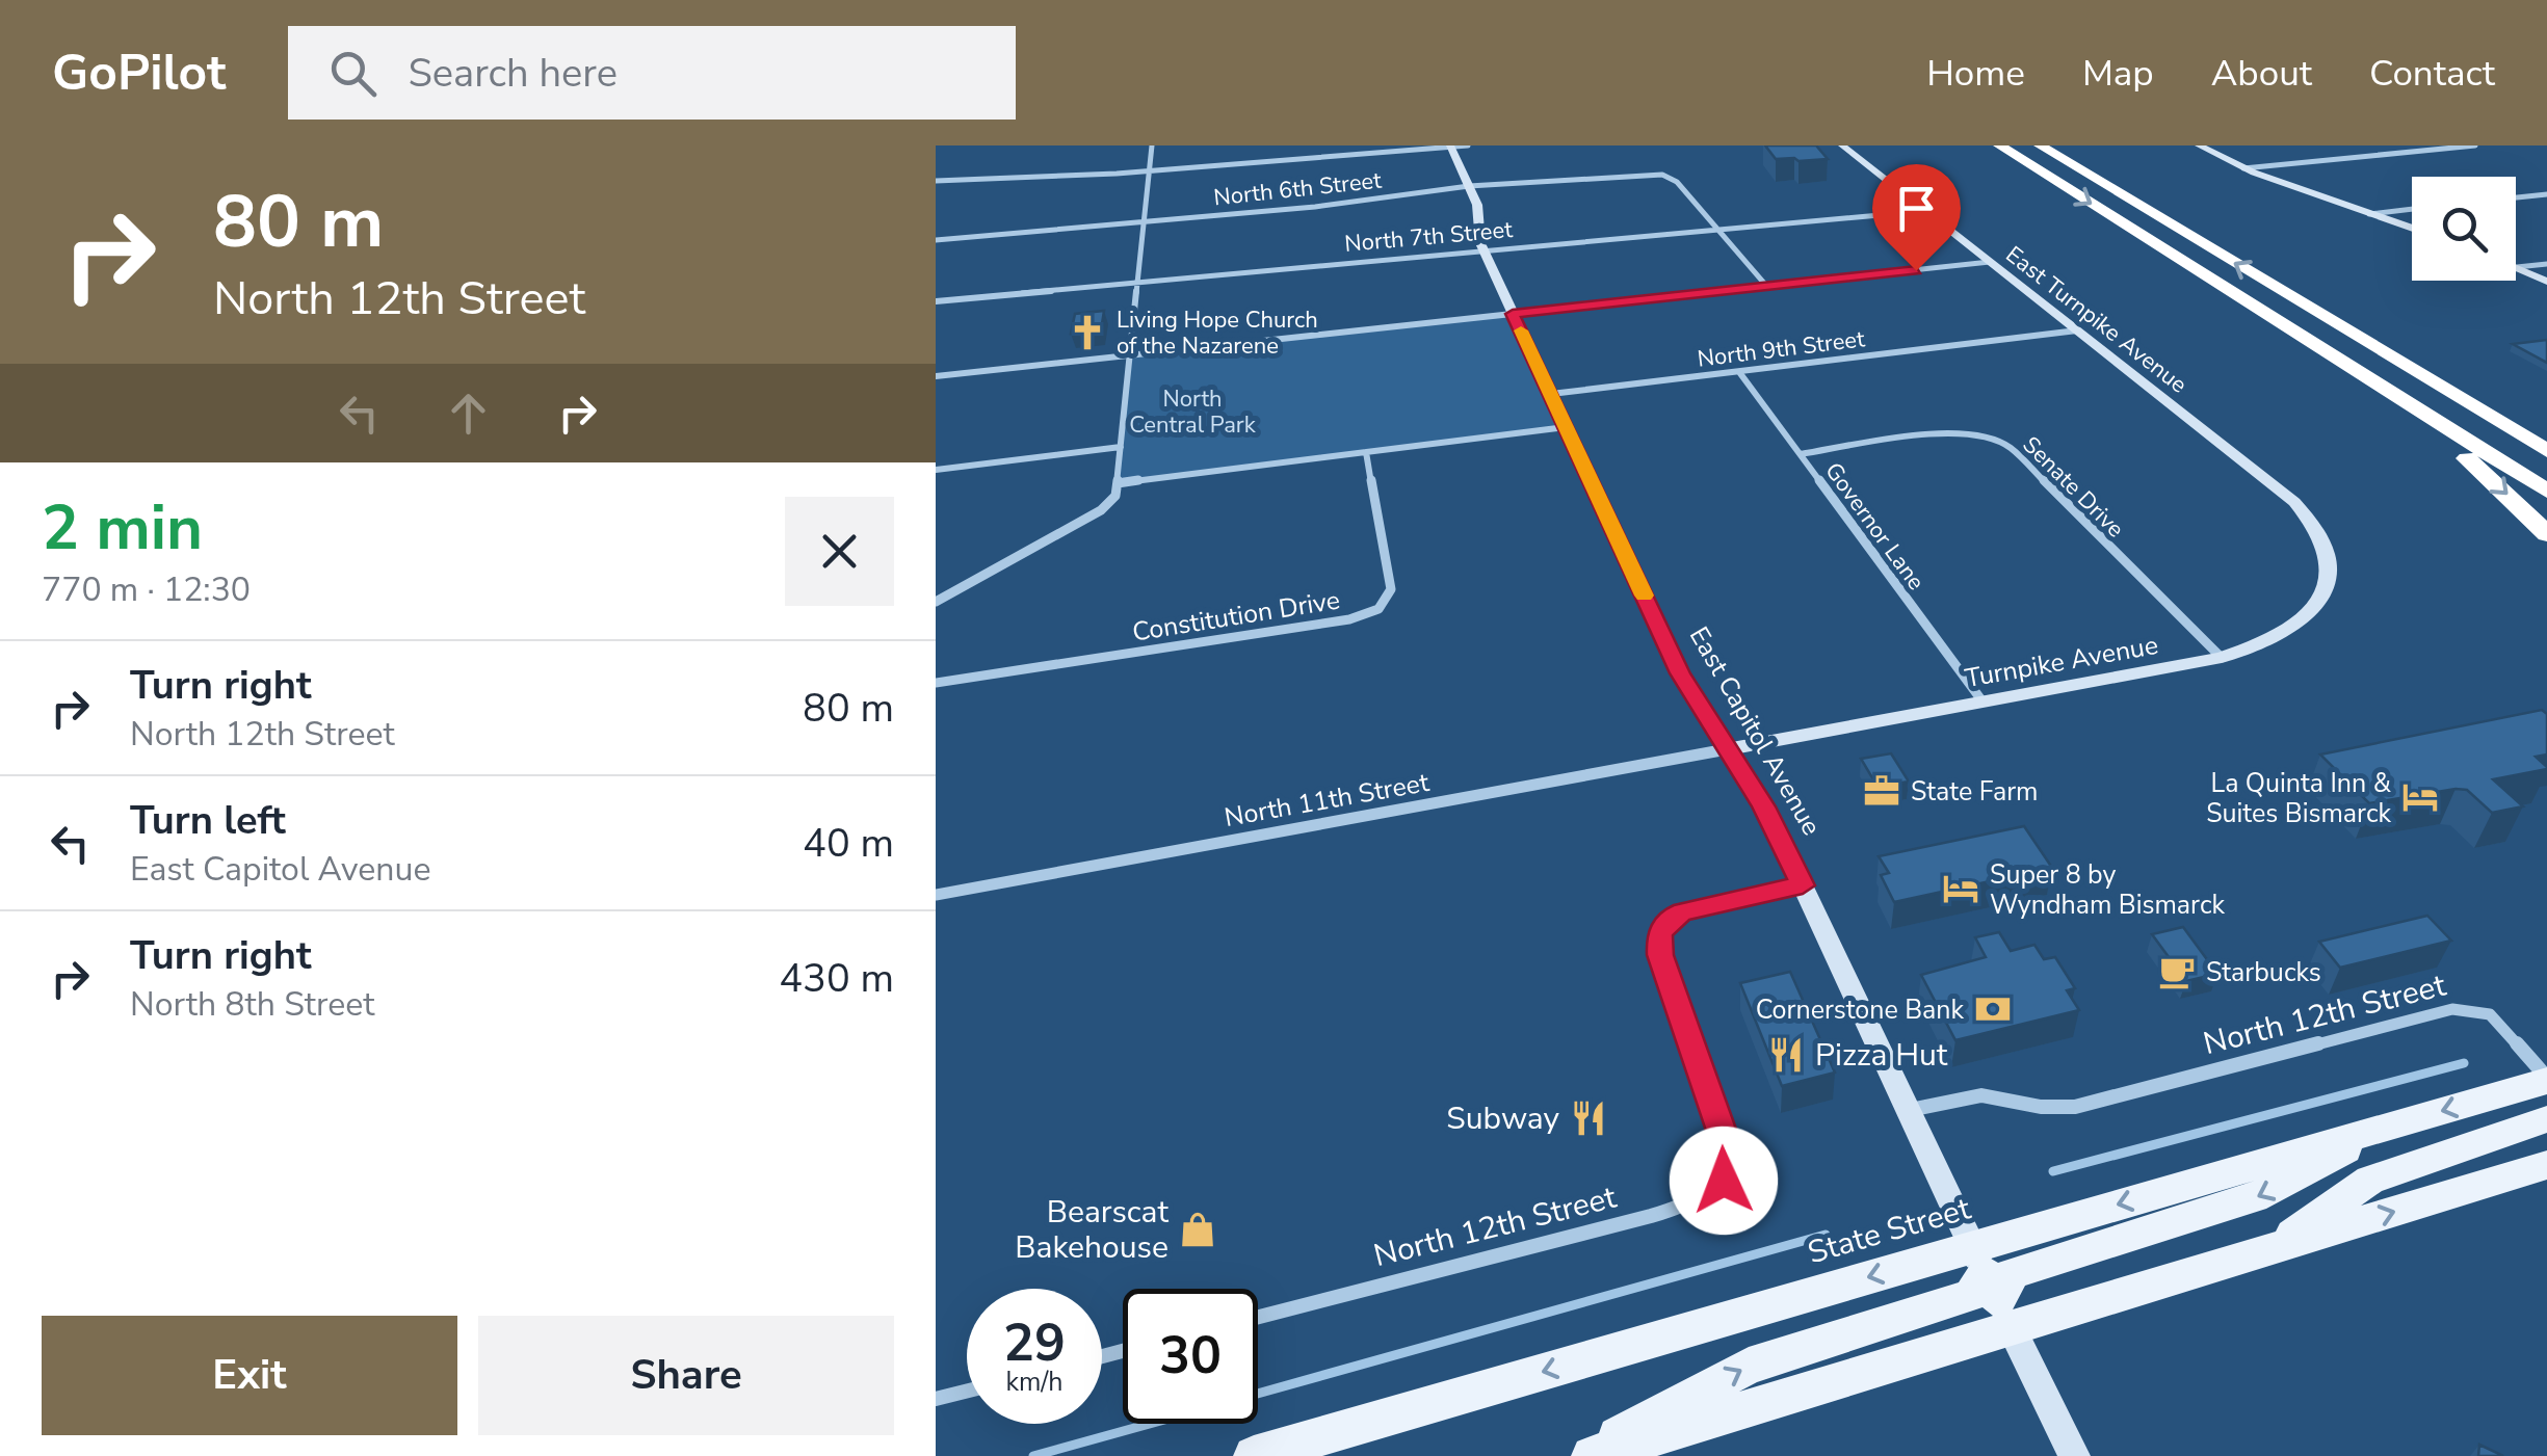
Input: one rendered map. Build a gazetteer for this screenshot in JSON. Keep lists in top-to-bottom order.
{
  "streets": {
    "main road": ["State Street"],
    "street": [
      "North 6th Street",
      "North 7th Street",
      "East Turnpike Avenue",
      "North 9th Street",
      "Senate Drive",
      "Governor Lane",
      "Constitution Drive",
      "Turnpike Avenue",
      "East Capitol Avenue",
      "North 11th Street",
      "North 12th Street"
    ]
  },
  "crossings": [
    ["North 6th Street", "North 7th Street"],
    ["North 6th Street", "East Capitol Avenue"],
    ["North 7th Street", "East Turnpike Avenue"],
    ["North 7th Street", "East Capitol Avenue"],
    ["East Turnpike Avenue", "North 9th Street"],
    ["East Turnpike Avenue", "Turnpike Avenue"],
    ["North 9th Street", "Governor Lane"],
    ["North 9th Street", "East Capitol Avenue"],
    ["Senate Drive", "Governor Lane"],
    ["Senate Drive", "Turnpike Avenue"],
    ["Governor Lane", "Turnpike Avenue"],
    ["Turnpike Avenue", "East Capitol Avenue"],
    ["Turnpike Avenue", "North 11th Street"],
    ["East Capitol Avenue", "North 11th Street"],
    ["East Capitol Avenue", "North 12th Street"],
    ["East Capitol Avenue", "State Street"],
    ["North 12th Street", "State Street"]
  ],
  "parks": ["North Central Park"],
  "places": {
    "church": ["Living Hope Church of the Nazarene"],
    "office": ["State Farm"],
    "hotel": ["La Quinta Inn & Suites Bismarck", "Super 8 by Wyndham Bismarck"],
    "cafe": ["Starbucks"],
    "bank": ["Cornerstone Bank"],
    "restaurant": ["Pizza Hut", "Subway"],
    "shop": ["Bearscat Bakehouse"]
  },
  "page": {
    "header": "GoPilot",
    "search": "Search here",
    "nav": [
      "Home",
      "Map",
      "About",
      "Contact"
    ],
    "turn": ["80 m", "North 12th Street"],
    "heading": ["2 min", "770 m · 12:30"],
    "list": [
      {
        "name": "Turn right",
        "note": "North 12th Street",
        "value": "80 m"
      },
      {
        "name": "Turn left",
        "note": "East Capitol Avenue",
        "value": "40 m"
      },
      {
        "name": "Turn right",
        "note": "North 8th Street",
        "value": "430 m"
      }
    ],
    "speed": "29 km/h",
    "limit": "30",
    "buttons": ["Exit", "Share"]
  }
}
